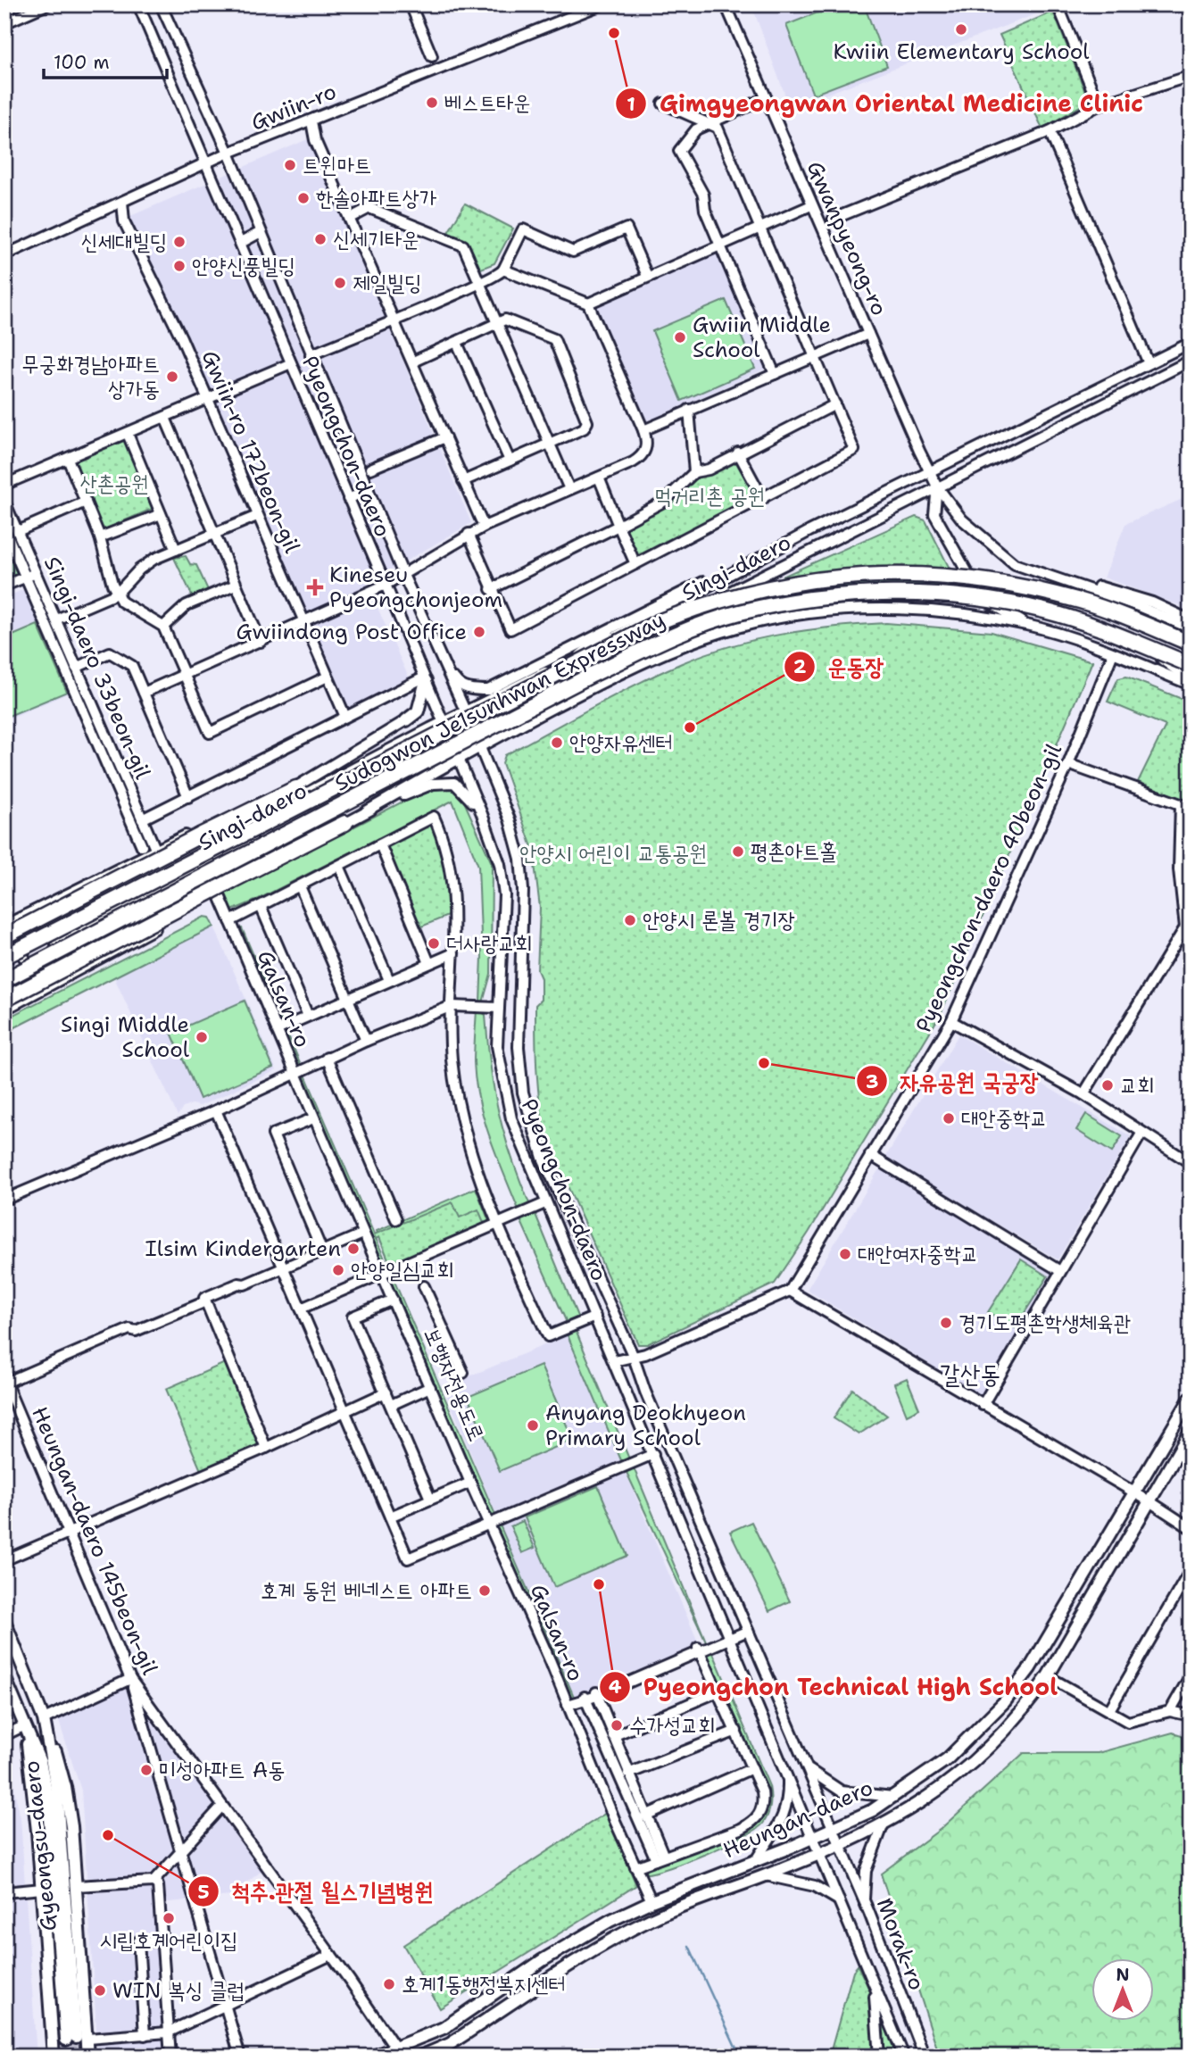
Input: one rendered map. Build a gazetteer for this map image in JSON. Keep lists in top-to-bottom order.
{
  "streets": {
    "highway": ["Sudogwon Je1sunhwan Expressway"],
    "main road": ["Heungan-daero", "Gyeongsu-daero"],
    "street": [
      "Gwiin-ro",
      "Gwanpyeong-ro",
      "Pyeongchon-daero",
      "Gwiin-ro 172beon-gil",
      "Singi-daero",
      "Singi-daero 33beon-gil",
      "Pyeongchon-daero 40beon-gil",
      "Galsan-ro",
      "보행자전용도로",
      "Heungan-daero 145beon-gil",
      "Morak-ro"
    ]
  },
  "crossings": [
    ["Gwiin-ro", "Pyeongchon-daero"],
    ["Gwiin-ro", "Gwiin-ro 172beon-gil"],
    ["Gwanpyeong-ro", "Singi-daero"],
    ["Pyeongchon-daero", "Singi-daero"],
    ["Pyeongchon-daero", "Heungan-daero"],
    ["Pyeongchon-daero", "Morak-ro"],
    ["Galsan-ro", "보행자전용도로"],
    ["Galsan-ro", "Heungan-daero"],
    ["Heungan-daero 145beon-gil", "Heungan-daero"],
    ["Heungan-daero", "Morak-ro"]
  ],
  "districts": ["갈산동"],
  "parks": ["산촌공원", "먹거리촌 공원", "안양시 어린이 교통공원"],
  "places": {
    "other": [
      "Kwiin Elementary School",
      "Gimgyeongwan Oriental Medicine Clinic",
      "베스트타운",
      "트윈마트",
      "한솔아파트상가",
      "신세기타운",
      "신세대빌딩",
      "안양신풍빌딩",
      "제일빌딩",
      "Gwiin Middle School",
      "무궁화경남아파트 상가동",
      "Gwiindong Post Office",
      "운동장",
      "안양자유센터",
      "평촌아트홀",
      "안양시 론볼 경기장",
      "더사랑교회",
      "Singi Middle School",
      "자유공원 국궁장",
      "교회",
      "대안중학교",
      "Ilsim Kindergarten",
      "대안여자중학교",
      "안양일심교회",
      "경기도평촌학생체육관",
      "Anyang Deokhyeon Primary School",
      "Pyeongchon Technical High School",
      "호계 동원 베네스트 아파트",
      "수가성교회",
      "미성아파트 A동",
      "척추.관절 윌스기념병원",
      "시립호계어린이집",
      "호계1동행정복지센터",
      "WIN 복싱 클럽"
    ],
    "health": ["Kineseu Pyeongchonjeom"]
  },
  "scale_bar": "100 m",
  "north": "top"
}
